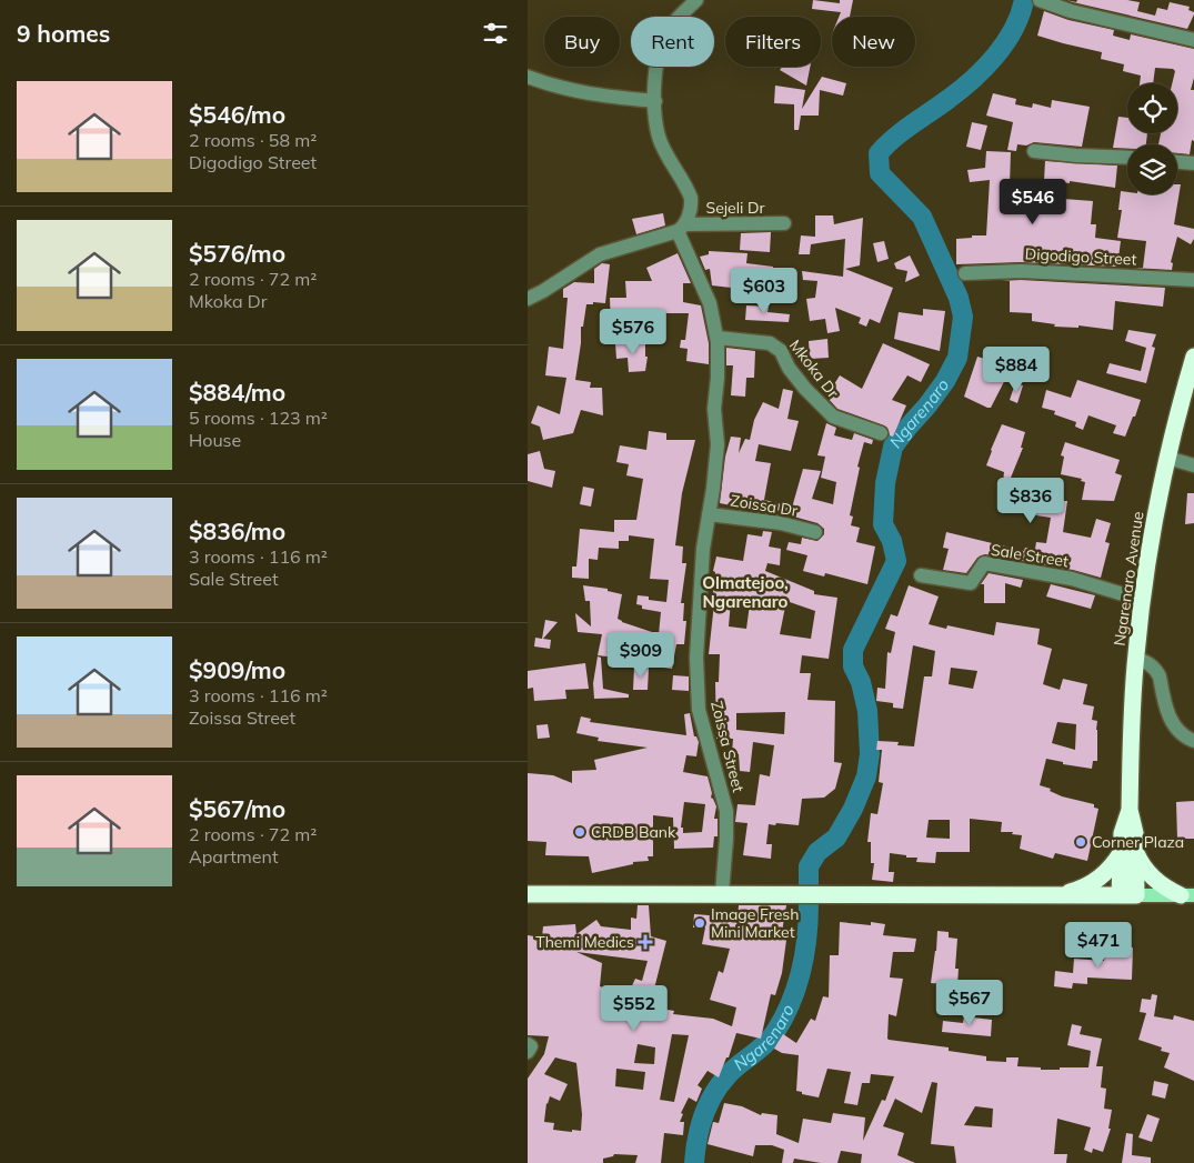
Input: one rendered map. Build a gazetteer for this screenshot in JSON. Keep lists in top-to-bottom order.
{
  "streets": {
    "highway": ["Ngarenaro Avenue"],
    "street": [
      "Sejeli Dr",
      "Digodigo Street",
      "Mkoka Dr",
      "Zoissa Dr",
      "Sale Street",
      "Zoissa Street"
    ]
  },
  "crossings": [
    ["Mkoka Dr", "Zoissa Street"],
    ["Zoissa Dr", "Zoissa Street"],
    ["Sale Street", "Ngarenaro Avenue"]
  ],
  "districts": ["Olmatejoo, Ngarenaro"],
  "water": ["Ngarenaro"],
  "places": {
    "other": ["CRDB Bank", "Corner Plaza", "Image Fresh Mini Market"],
    "health": ["Themi Medics"]
  },
  "page": {
    "heading": "9 homes",
    "chip": [
      "Buy",
      "Rent",
      "Filters",
      "New"
    ],
    "list": [
      {
        "name": "$546/mo",
        "note": "2 rooms · 58 m² · Digodigo Street"
      },
      {
        "name": "$576/mo",
        "note": "2 rooms · 72 m² · Mkoka Dr"
      },
      {
        "name": "$884/mo",
        "note": "5 rooms · 123 m² · House"
      },
      {
        "name": "$836/mo",
        "note": "3 rooms · 116 m² · Sale Street"
      },
      {
        "name": "$909/mo",
        "note": "3 rooms · 116 m² · Zoissa Street"
      },
      {
        "name": "$567/mo",
        "note": "2 rooms · 72 m² · Apartment"
      }
    ],
    "price": [
      "$546",
      "$603",
      "$576",
      "$884",
      "$836",
      "$909",
      "$471",
      "$567",
      "$552"
    ]
  }
}
